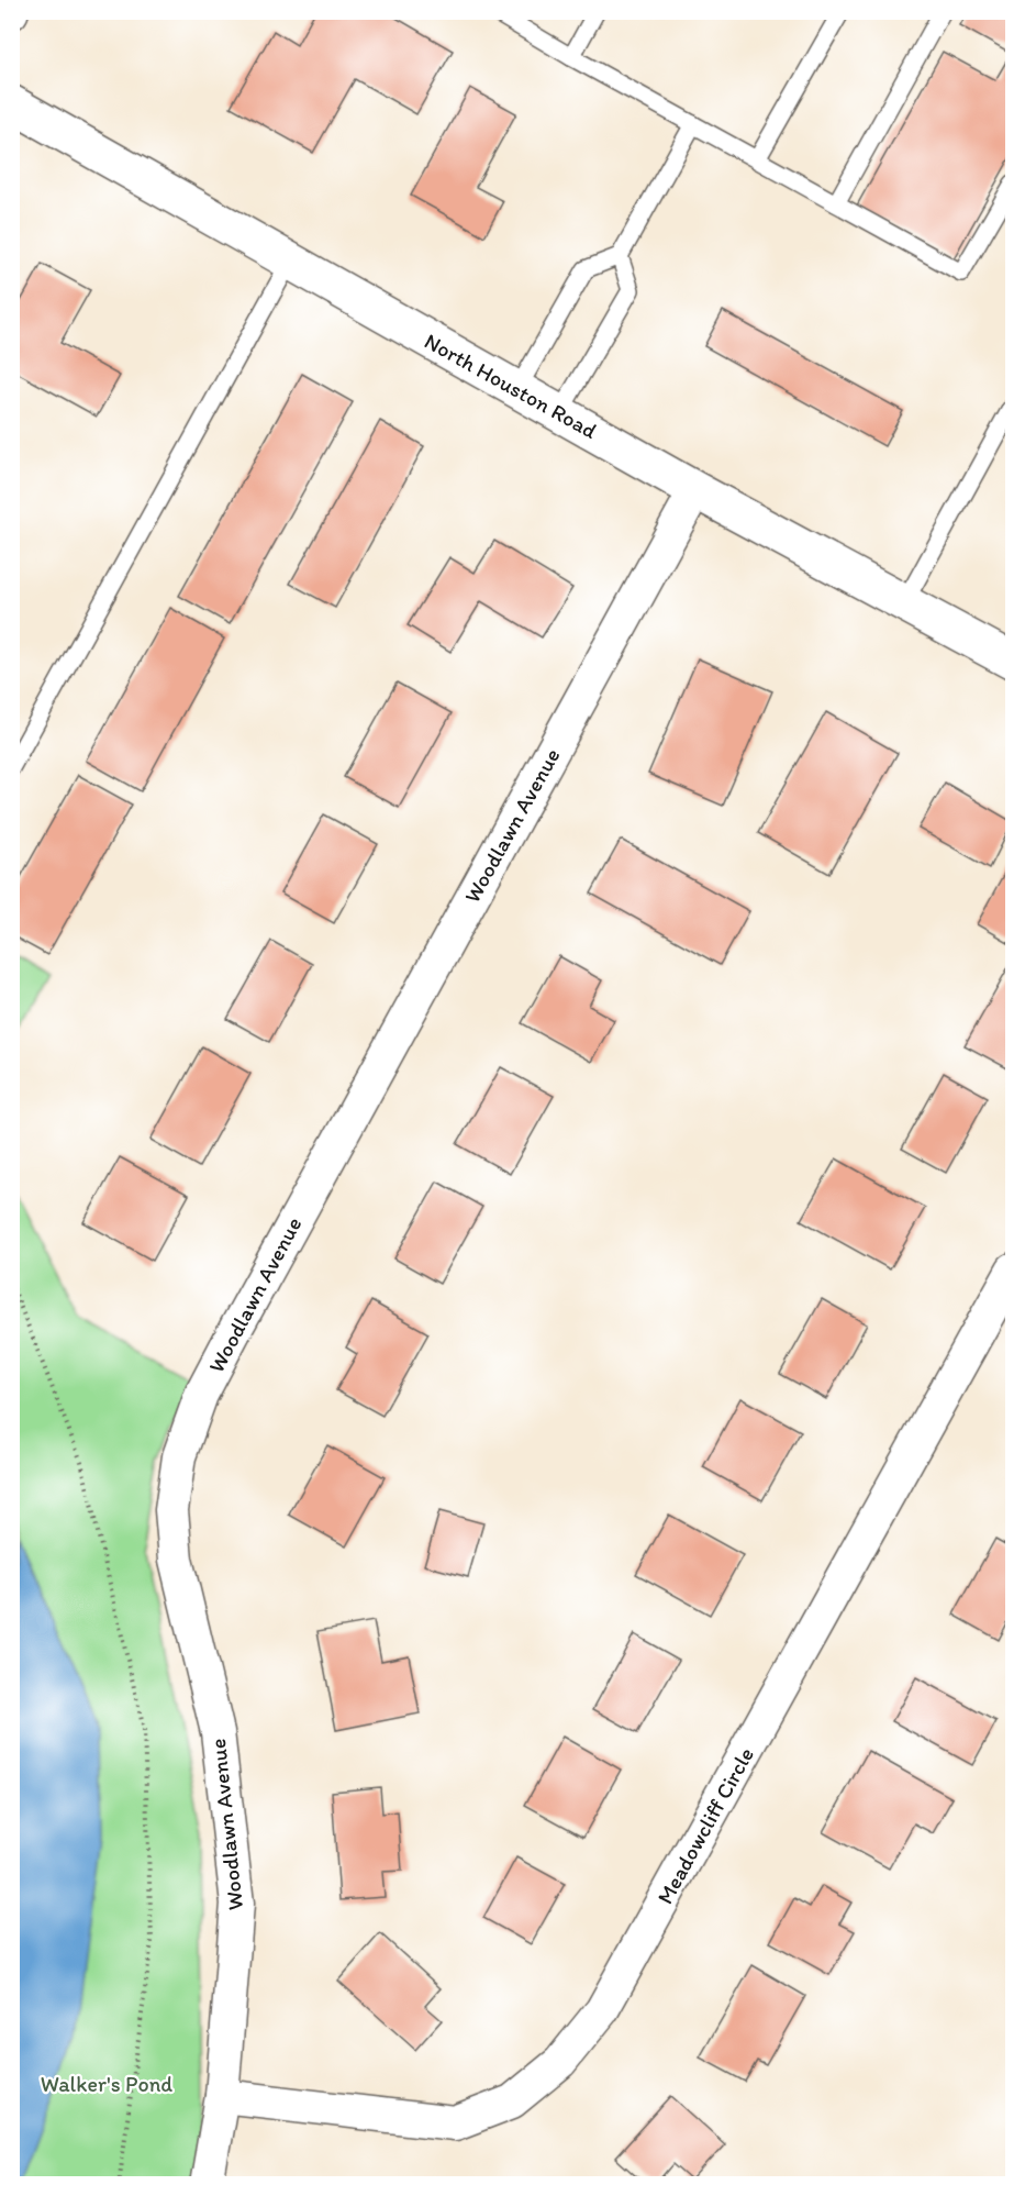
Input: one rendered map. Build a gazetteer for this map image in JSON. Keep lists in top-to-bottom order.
{
  "streets": {
    "street": ["North Houston Road", "Woodlawn Avenue", "Meadowcliff Circle"]
  },
  "crossings": [
    ["North Houston Road", "Woodlawn Avenue"],
    ["Woodlawn Avenue", "Meadowcliff Circle"]
  ],
  "parks": ["Walker's Pond"]
}
